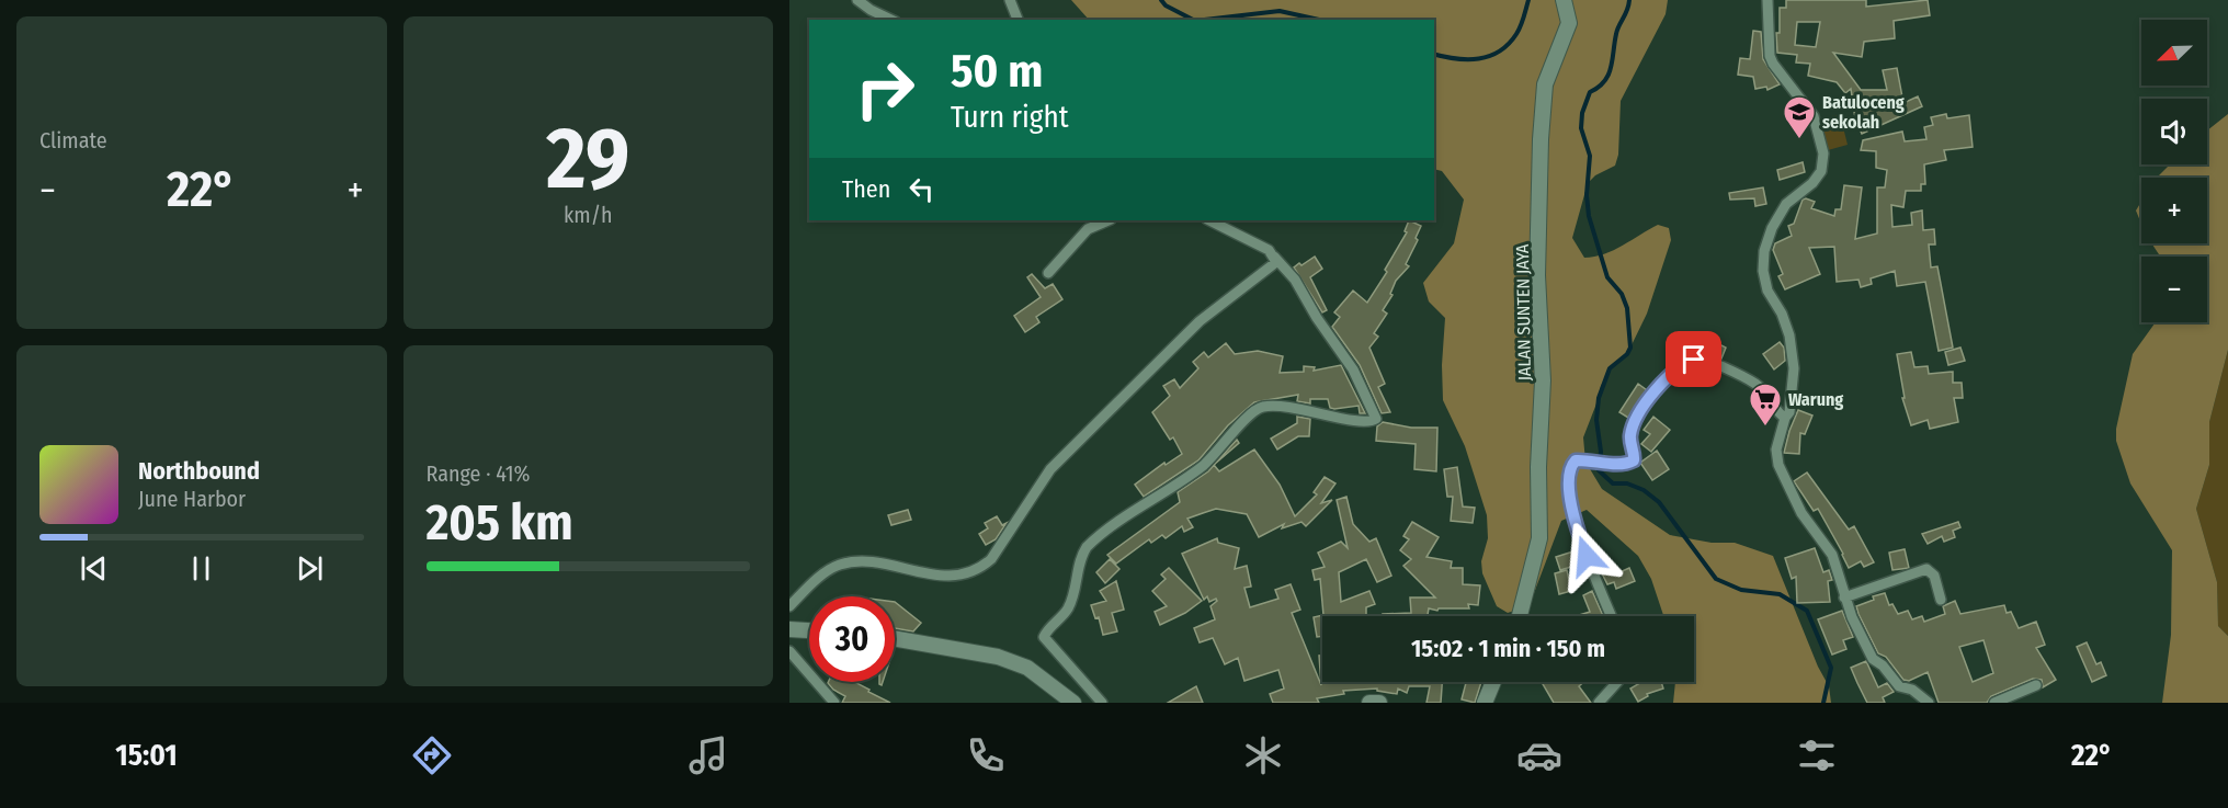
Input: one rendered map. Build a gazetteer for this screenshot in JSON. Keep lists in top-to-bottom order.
{
  "streets": {
    "main road": ["JALAN SUNTEN JAYA"]
  },
  "places": {
    "school or university": ["Batuloceng sekolah"],
    "supermarket": ["Warung"]
  },
  "north": "bottom left",
  "page": {
    "tile": [
      "Climate",
      ["29", "km/h"],
      ["Range · 41%", "205 km"]
    ],
    "map_buttons": ["+", "−"],
    "turn": ["50 m", "Turn right"],
    "then": "Then",
    "heat": ["−", "22°", "+"],
    "song": ["Northbound", "June Harbor"],
    "limit": "30",
    "trip": "15:02 · 1 min · 150 m",
    "tabs": ["15:01", "22°"]
  }
}
